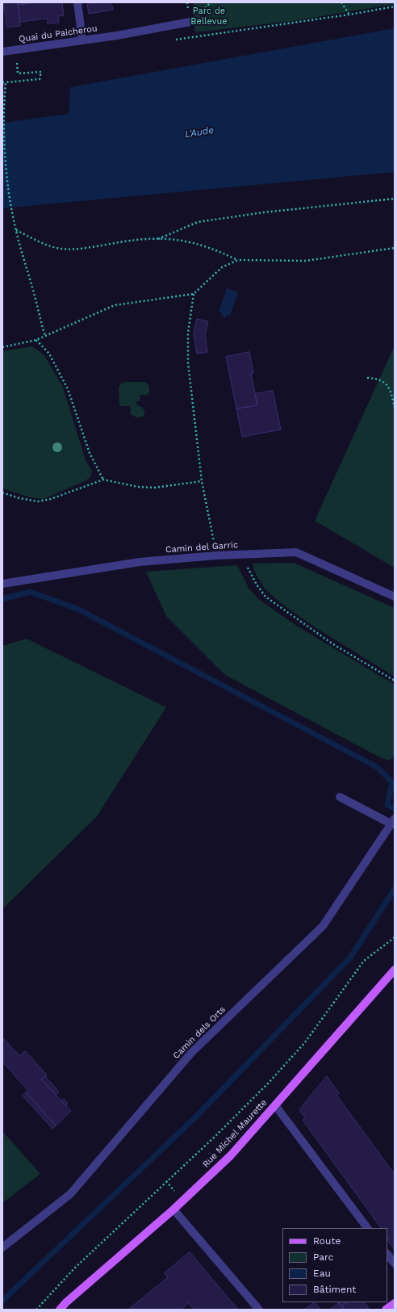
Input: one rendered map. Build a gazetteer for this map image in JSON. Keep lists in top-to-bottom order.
{
  "streets": {
    "main road": ["Rue Michel Maurette"],
    "street": ["Quai du Paicherou", "Camin del Garric", "Camin dels Orts"]
  },
  "water": ["L'Aude"],
  "parks": ["Parc de Bellevue"],
  "legend": [
    "Route",
    "Parc",
    "Eau",
    "Bâtiment"
  ]
}
